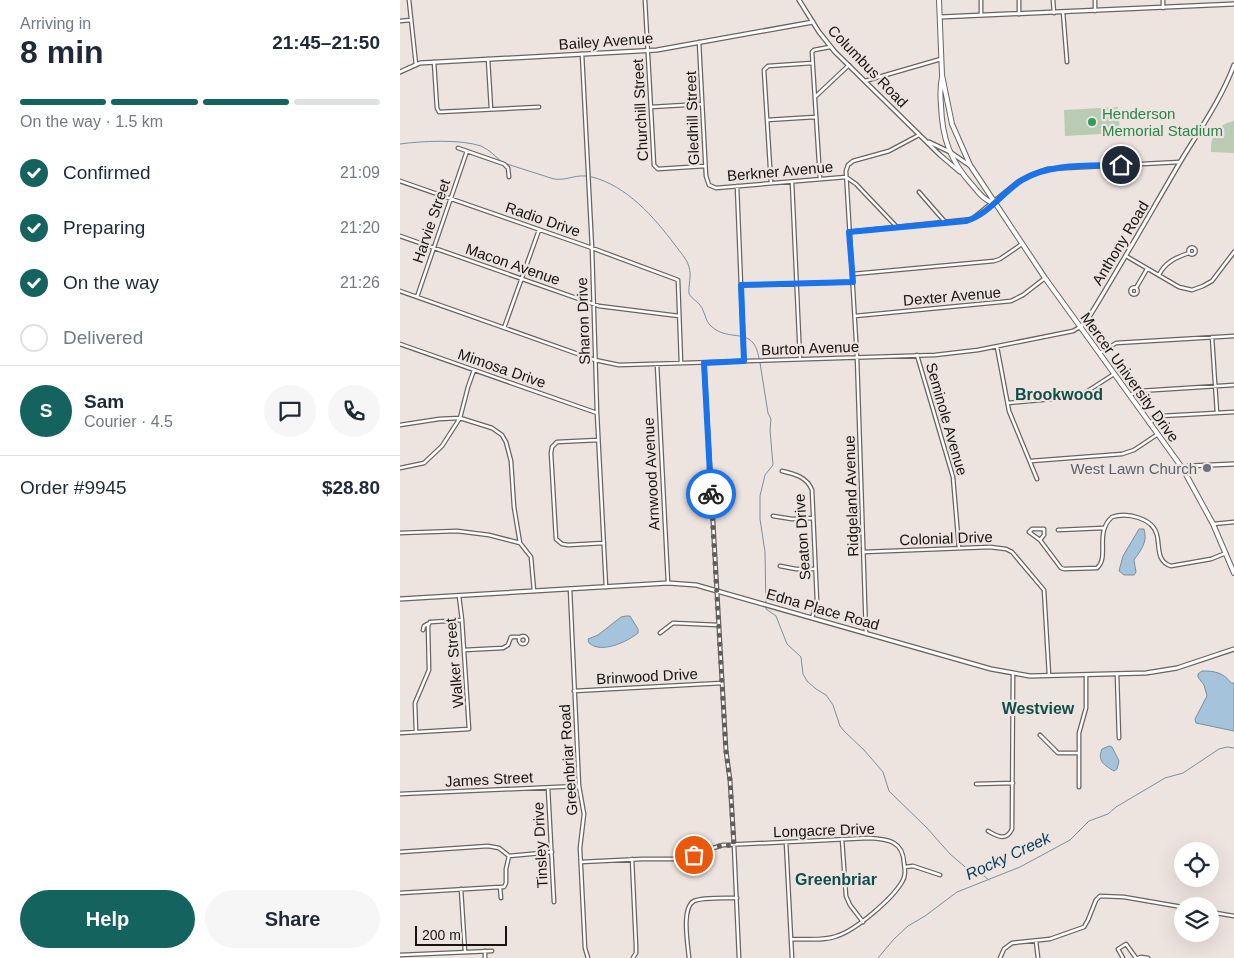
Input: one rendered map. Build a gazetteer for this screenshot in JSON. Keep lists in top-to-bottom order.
{
  "streets": {
    "main road": ["Mercer University Drive"],
    "street": [
      "Bailey Avenue",
      "Columbus Road",
      "Churchill Street",
      "Gledhill Street",
      "Berkner Avenue",
      "Radio Drive",
      "Harvie Street",
      "Anthony Road",
      "Macon Avenue",
      "Dexter Avenue",
      "Sharon Drive",
      "Burton Avenue",
      "Mimosa Drive",
      "Seminole Avenue",
      "Arnwood Avenue",
      "Ridgeland Avenue",
      "Seaton Drive",
      "Colonial Drive",
      "Edna Place Road",
      "Walker Street",
      "Brinwood Drive",
      "Greenbriar Road",
      "James Street",
      "Longacre Drive",
      "Tinsley Drive"
    ]
  },
  "crossings": [
    ["Bailey Avenue", "Columbus Road"],
    ["Bailey Avenue", "Churchill Street"],
    ["Bailey Avenue", "Gledhill Street"],
    ["Bailey Avenue", "Sharon Drive"],
    ["Columbus Road", "Berkner Avenue"],
    ["Columbus Road", "Mercer University Drive"],
    ["Churchill Street", "Gledhill Street"],
    ["Gledhill Street", "Berkner Avenue"],
    ["Berkner Avenue", "Ridgeland Avenue"],
    ["Radio Drive", "Harvie Street"],
    ["Radio Drive", "Macon Avenue"],
    ["Radio Drive", "Sharon Drive"],
    ["Harvie Street", "Macon Avenue"],
    ["Harvie Street", "Burton Avenue"],
    ["Anthony Road", "Burton Avenue"],
    ["Anthony Road", "Mercer University Drive"],
    ["Macon Avenue", "Sharon Drive"],
    ["Dexter Avenue", "Mercer University Drive"],
    ["Dexter Avenue", "Ridgeland Avenue"],
    ["Sharon Drive", "Burton Avenue"],
    ["Sharon Drive", "Mimosa Drive"],
    ["Sharon Drive", "Edna Place Road"],
    ["Burton Avenue", "Mercer University Drive"],
    ["Burton Avenue", "Seminole Avenue"],
    ["Burton Avenue", "Arnwood Avenue"],
    ["Burton Avenue", "Ridgeland Avenue"],
    ["Seminole Avenue", "Colonial Drive"],
    ["Arnwood Avenue", "Edna Place Road"],
    ["Ridgeland Avenue", "Colonial Drive"],
    ["Ridgeland Avenue", "Edna Place Road"],
    ["Seaton Drive", "Edna Place Road"],
    ["Colonial Drive", "Edna Place Road"],
    ["Edna Place Road", "Walker Street"],
    ["Edna Place Road", "Greenbriar Road"],
    ["Brinwood Drive", "Greenbriar Road"],
    ["Greenbriar Road", "James Street"],
    ["Greenbriar Road", "Longacre Drive"],
    ["James Street", "Tinsley Drive"]
  ],
  "districts": ["Brookwood", "Westview", "Greenbriar"],
  "water": ["Rocky Creek"],
  "places": ["Henderson Memorial Stadium", "West Lawn Church"],
  "scale_bar": "200 m",
  "page": {
    "heading": ["8 min", "Arriving in", "21:45–21:50"],
    "panel": [
      "Sam",
      "Courier · 4.5",
      "Order #9945",
      "$28.80"
    ],
    "bar": "On the way · 1.5 km",
    "list": [
      ["Confirmed", "21:09"],
      ["Preparing", "21:20"],
      ["On the way", "21:26"],
      "Delivered"
    ],
    "round": "S",
    "buttons": ["Help", "Share"],
    "scale": "200 m"
  }
}
